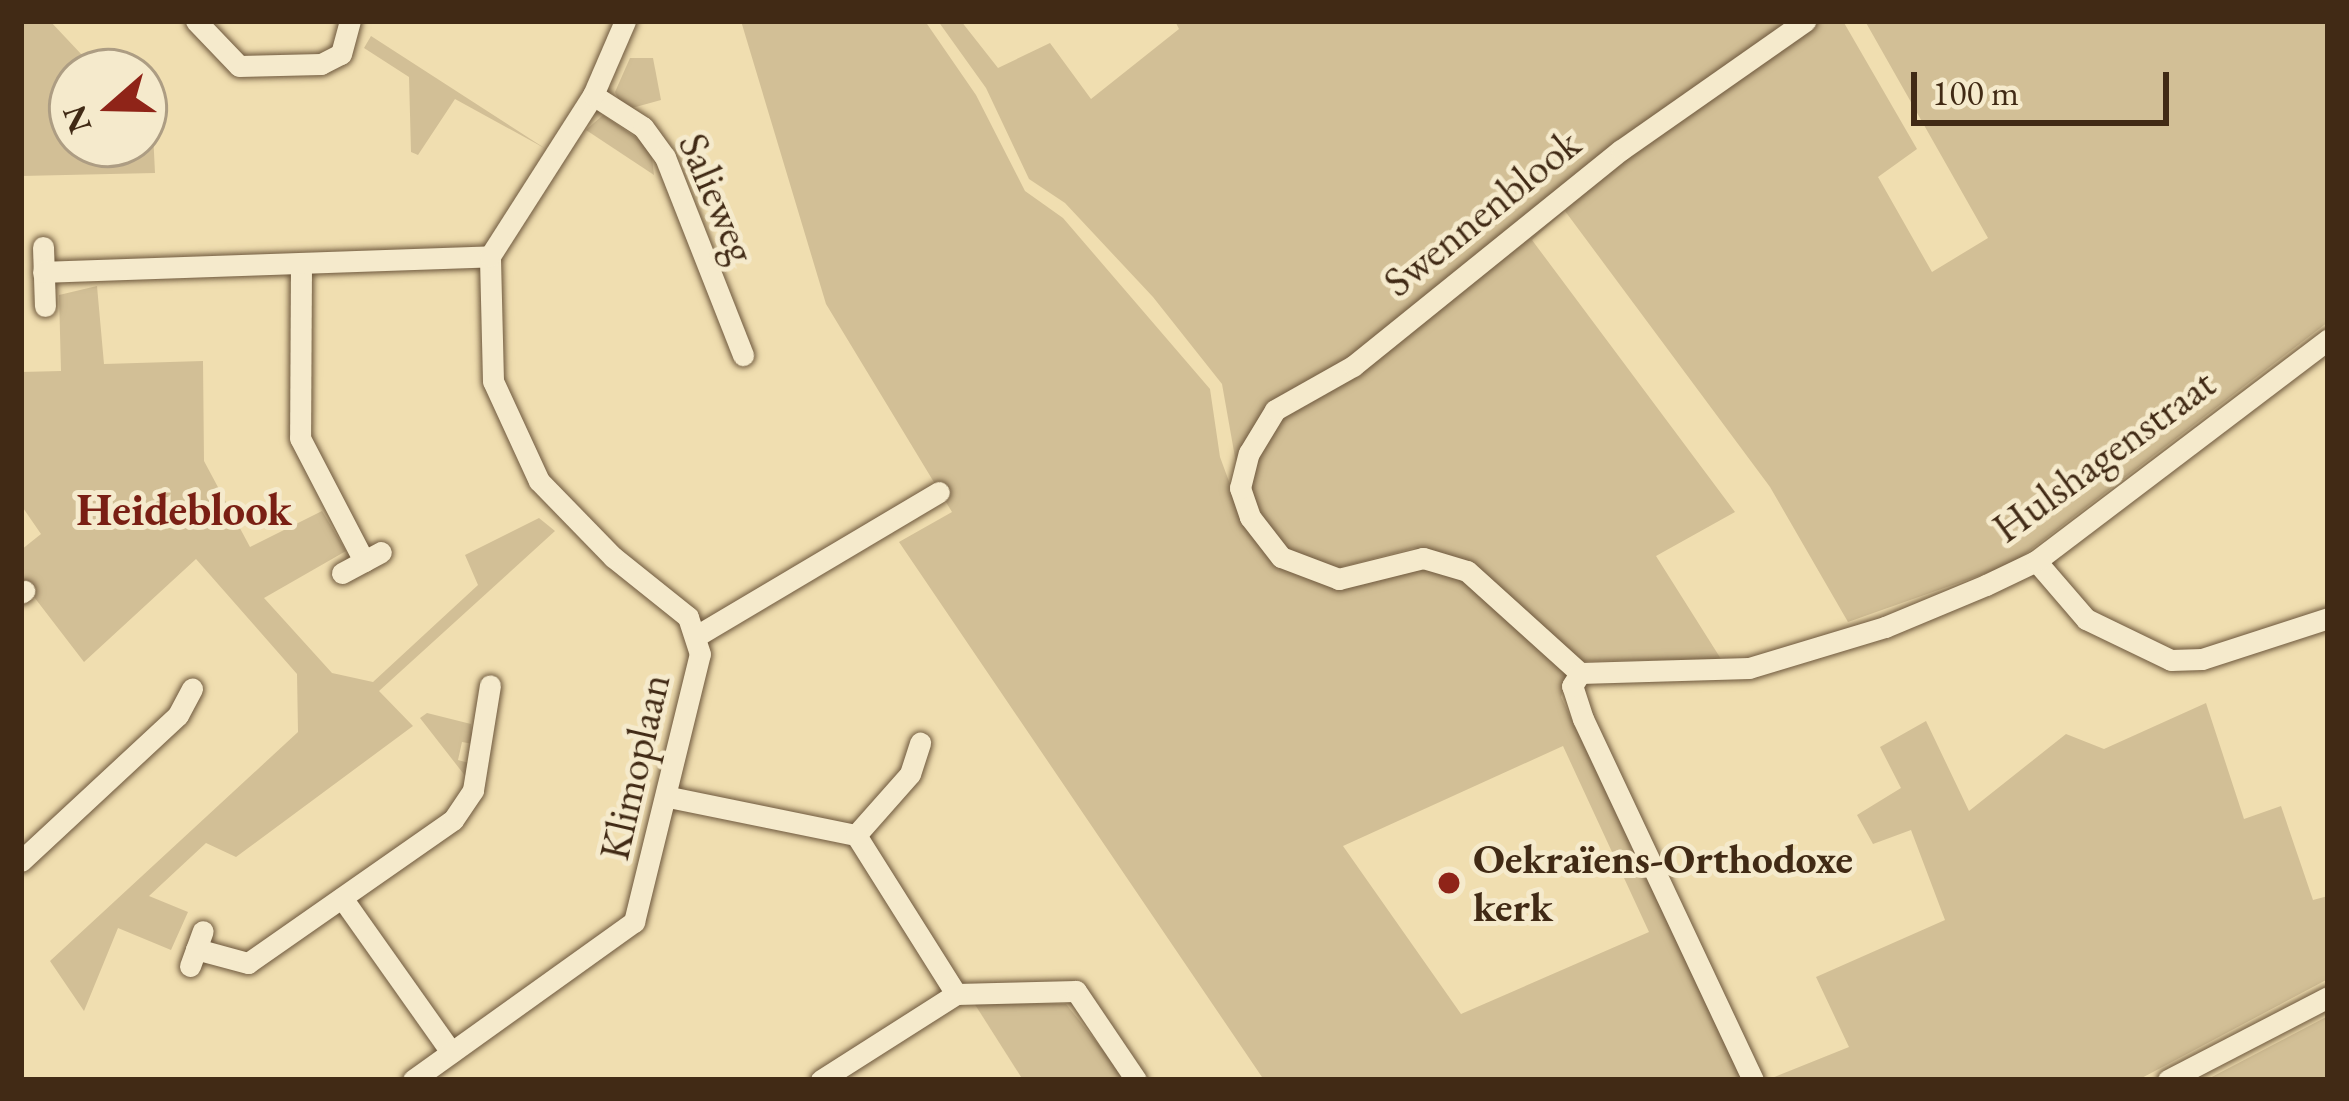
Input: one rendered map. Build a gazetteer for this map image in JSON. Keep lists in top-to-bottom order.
{
  "streets": {
    "street": [
      "Salieweg",
      "Swennenblook",
      "Hulshagenstraat",
      "Klimoplaan"
    ]
  },
  "crossings": [
    ["Swennenblook", "Hulshagenstraat"]
  ],
  "districts": ["Heideblook"],
  "places": ["Oekraïens-Orthodoxe kerk"],
  "scale_bar": "100 m",
  "north": "left"
}
